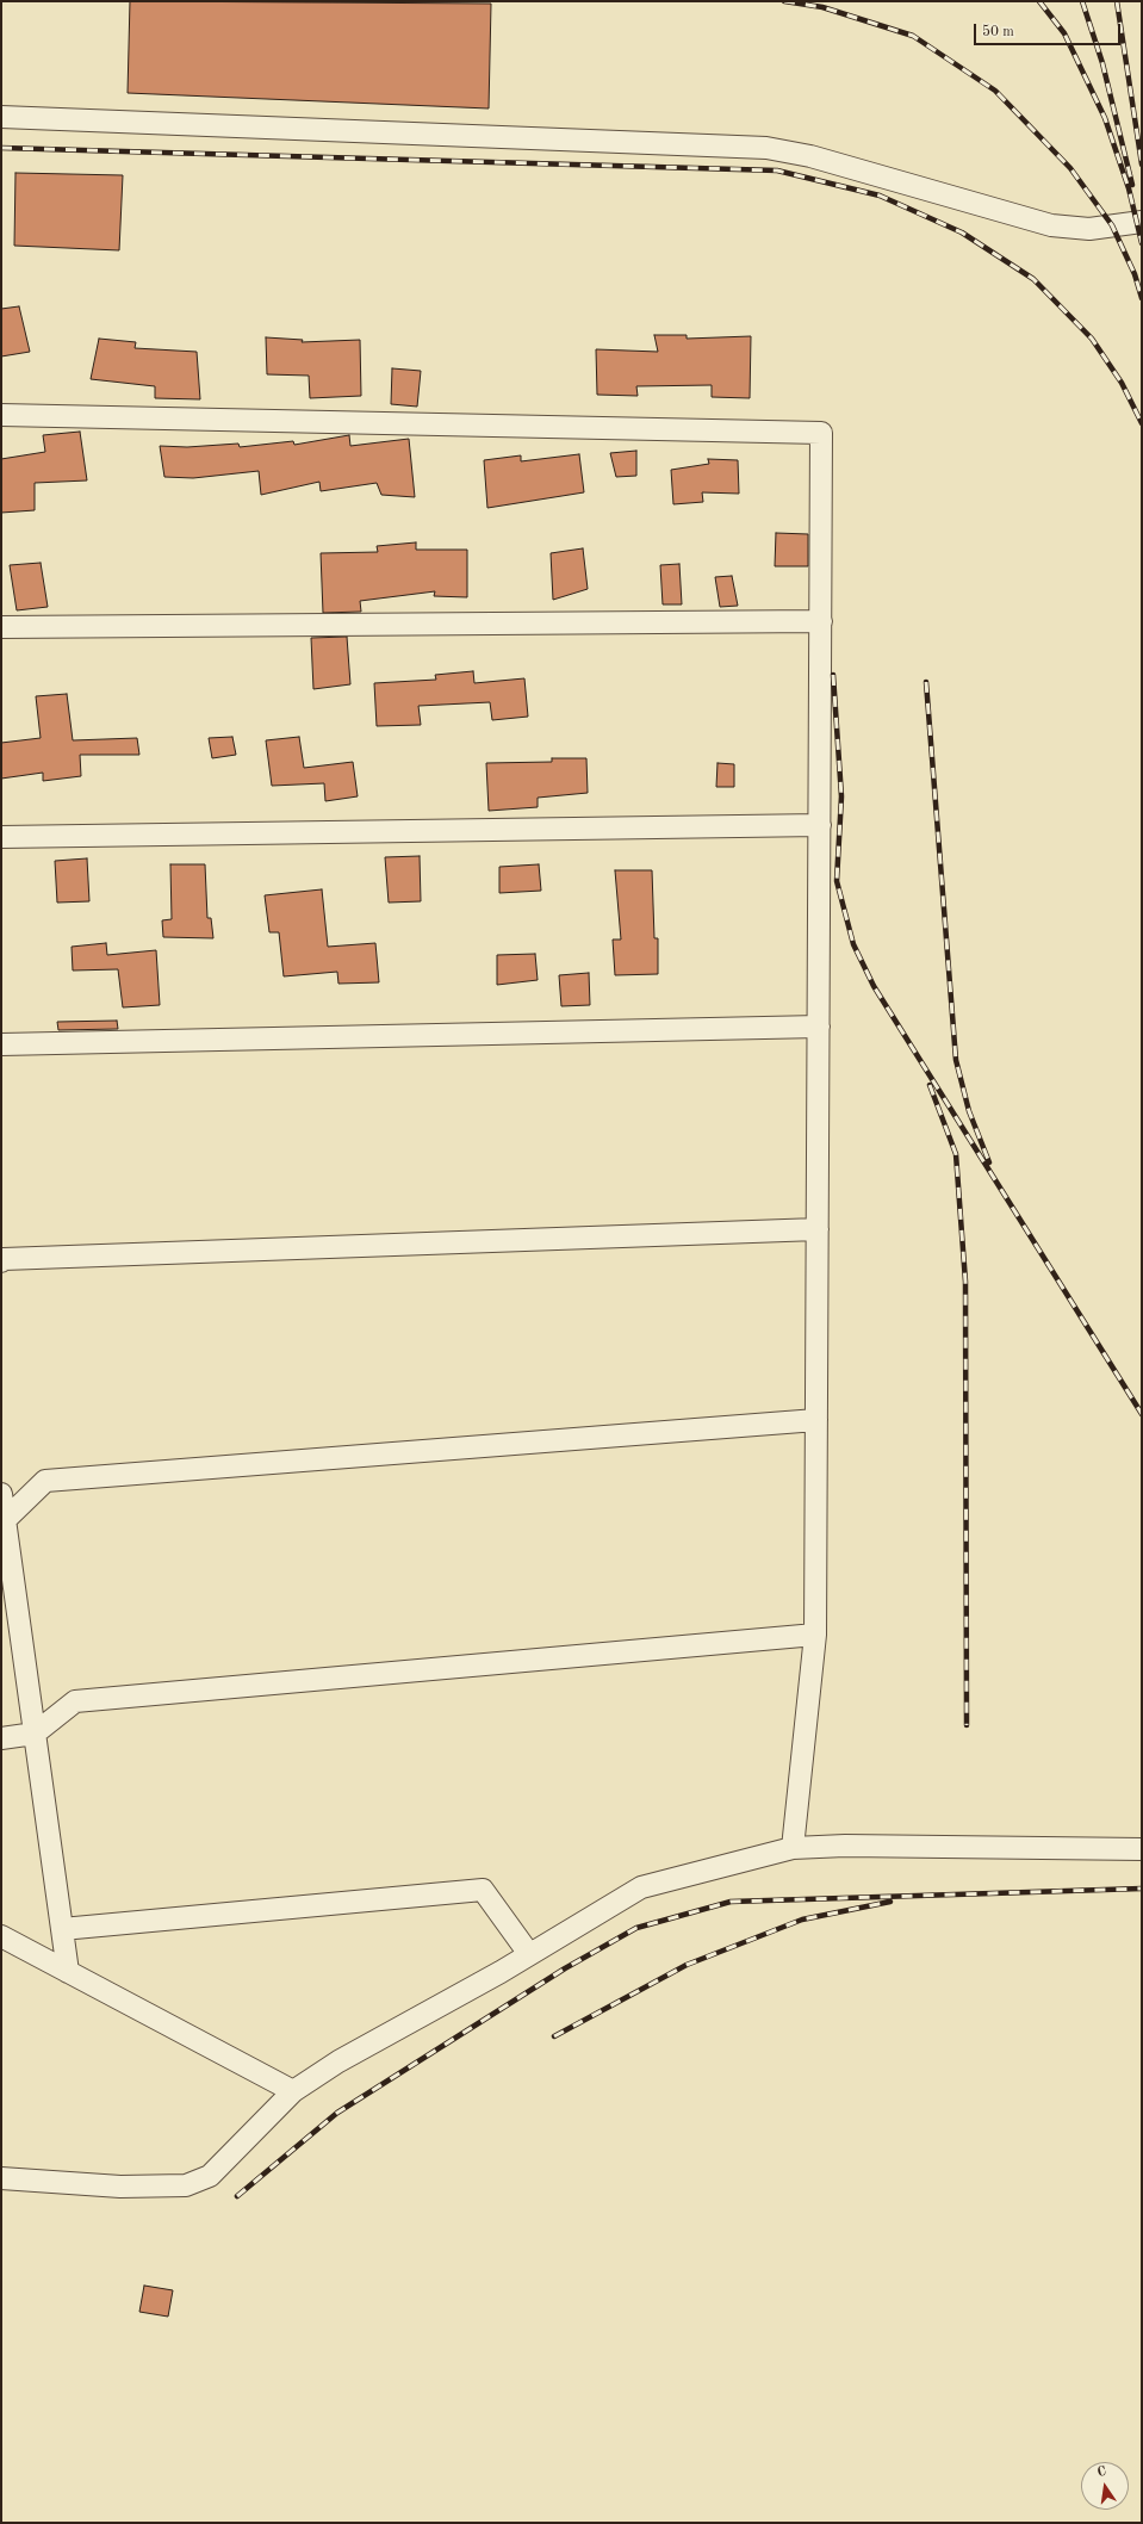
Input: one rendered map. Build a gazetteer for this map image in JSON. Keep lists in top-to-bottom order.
{
  "scale_bar": "50 m",
  "north": "top"
}
